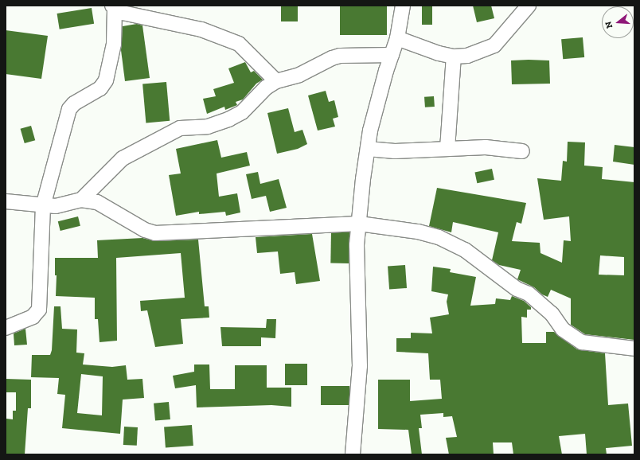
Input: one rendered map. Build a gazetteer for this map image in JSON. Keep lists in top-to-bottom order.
{
  "north": "left"
}
